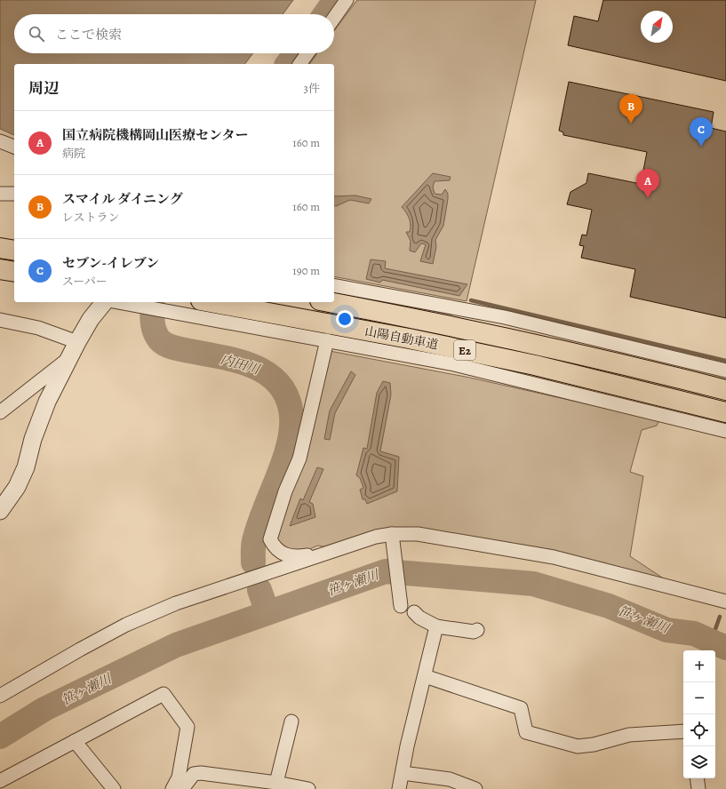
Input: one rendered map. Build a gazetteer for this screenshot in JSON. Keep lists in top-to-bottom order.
{
  "streets": {
    "highway": ["山陽自動車道", "E2"]
  },
  "water": ["内田川", "笹ヶ瀬川"],
  "north": "top right",
  "page": {
    "search": "ここで検索",
    "heading": ["周辺", "3件"],
    "pins": ["B", "C", "A"],
    "list": [
      {
        "mark": "A",
        "name": "国立病院機構岡山医療センター",
        "note": "病院",
        "value": "160 m"
      },
      {
        "mark": "B",
        "name": "スマイル ダイニング",
        "note": "レストラン",
        "value": "160 m"
      },
      {
        "mark": "C",
        "name": "セブン-イレブン",
        "note": "スーパー",
        "value": "190 m"
      }
    ],
    "map_buttons": ["+", "−"]
  }
}
